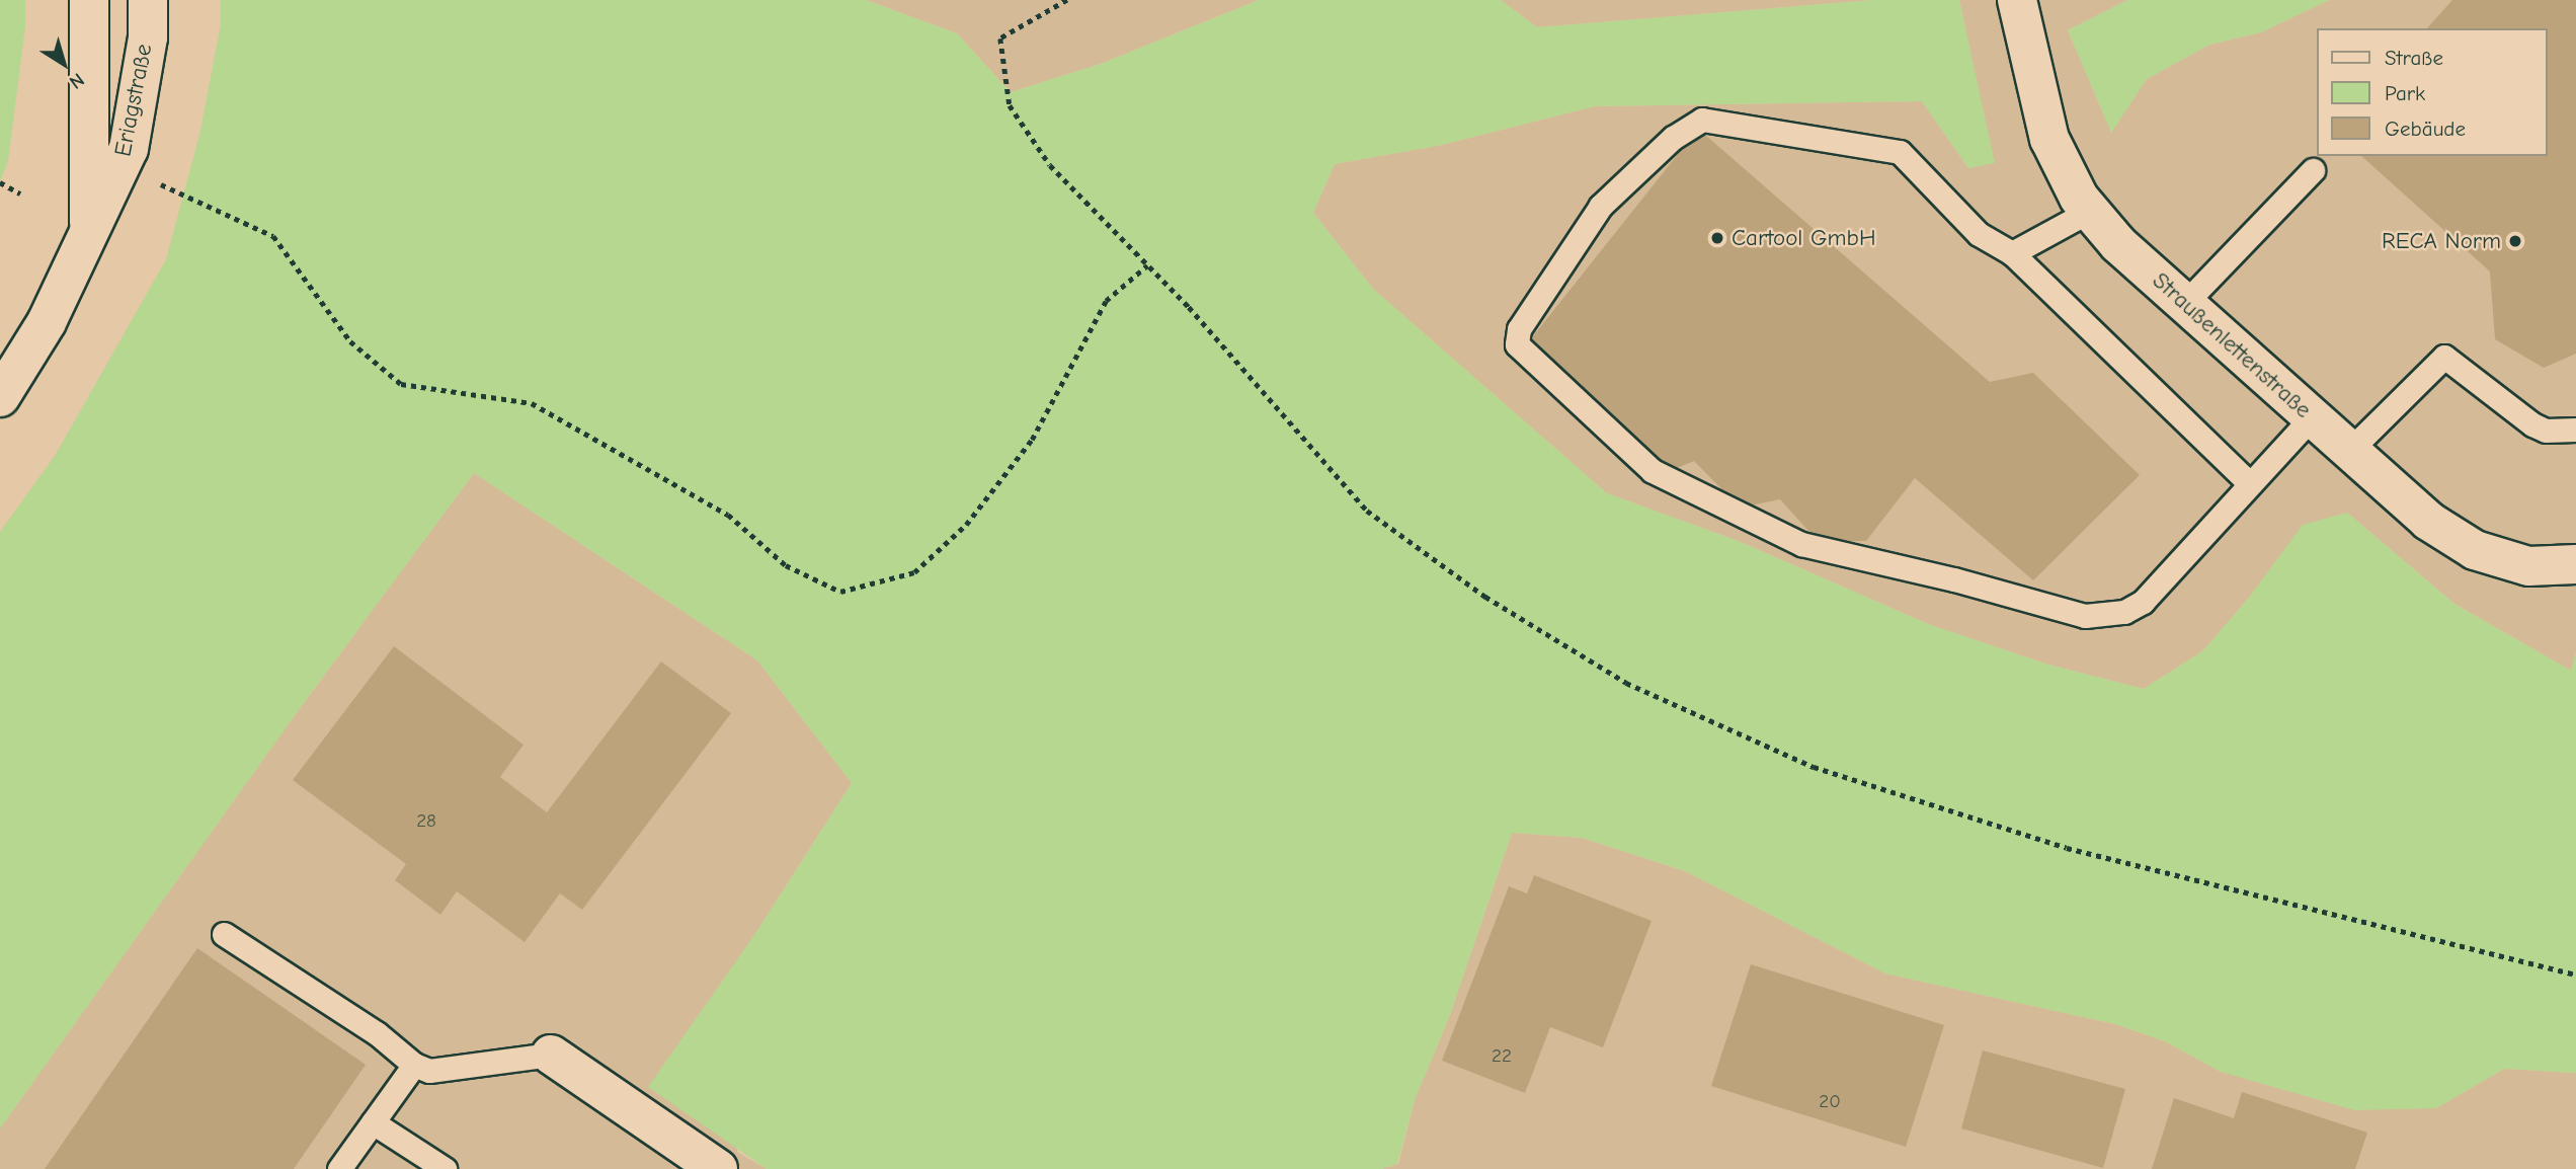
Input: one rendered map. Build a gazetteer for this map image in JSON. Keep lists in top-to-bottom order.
{
  "streets": {
    "street": ["Eriagstraße", "Straußenlettenstraße"]
  },
  "places": ["Cartool GmbH", "RECA Norm"],
  "house_numbers": ["28", "22", "20"],
  "legend": ["Straße", "Park", "Gebäude"],
  "north": "bottom right"
}
